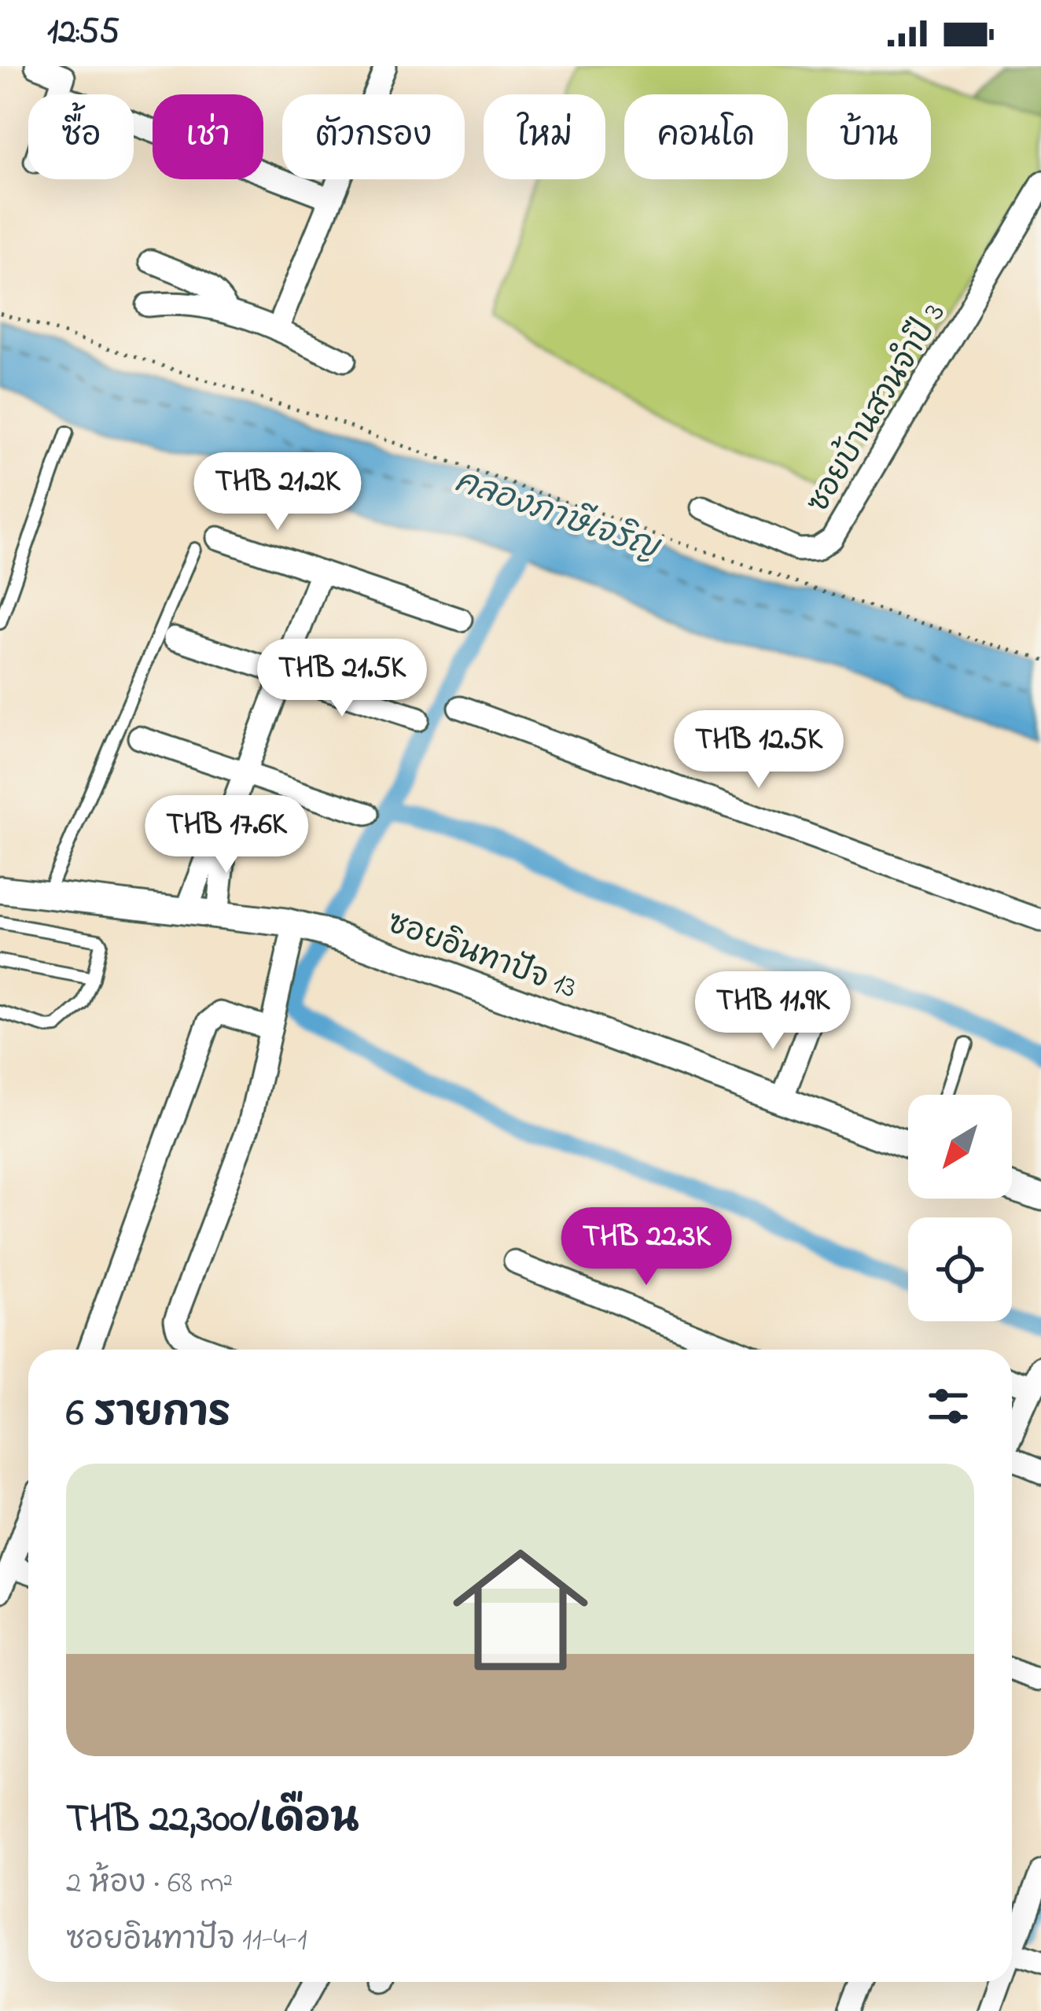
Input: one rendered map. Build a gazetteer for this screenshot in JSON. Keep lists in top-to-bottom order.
{
  "streets": {
    "street": ["ซอยบ้านสวนจำปี 3", "ซอยอินทาปัจ 13"]
  },
  "water": ["คลองภาษีเจริญ"],
  "north": "bottom left",
  "page": {
    "status": "12:55",
    "chip": [
      "ซื้อ",
      "เช่า",
      "ตัวกรอง",
      "ใหม่",
      "คอนโด",
      "บ้าน"
    ],
    "price": [
      "THB 21.2K",
      "THB 21.5K",
      "THB 12.5K",
      "THB 17.6K",
      "THB 11.9K",
      "THB 22.3K"
    ],
    "heading": "6 รายการ",
    "list": [
      {
        "name": "THB 22,300/เดือน",
        "note": "2 ห้อง · 68 m² · ซอยอินทาปัจ 11-4-1"
      }
    ]
  }
}
